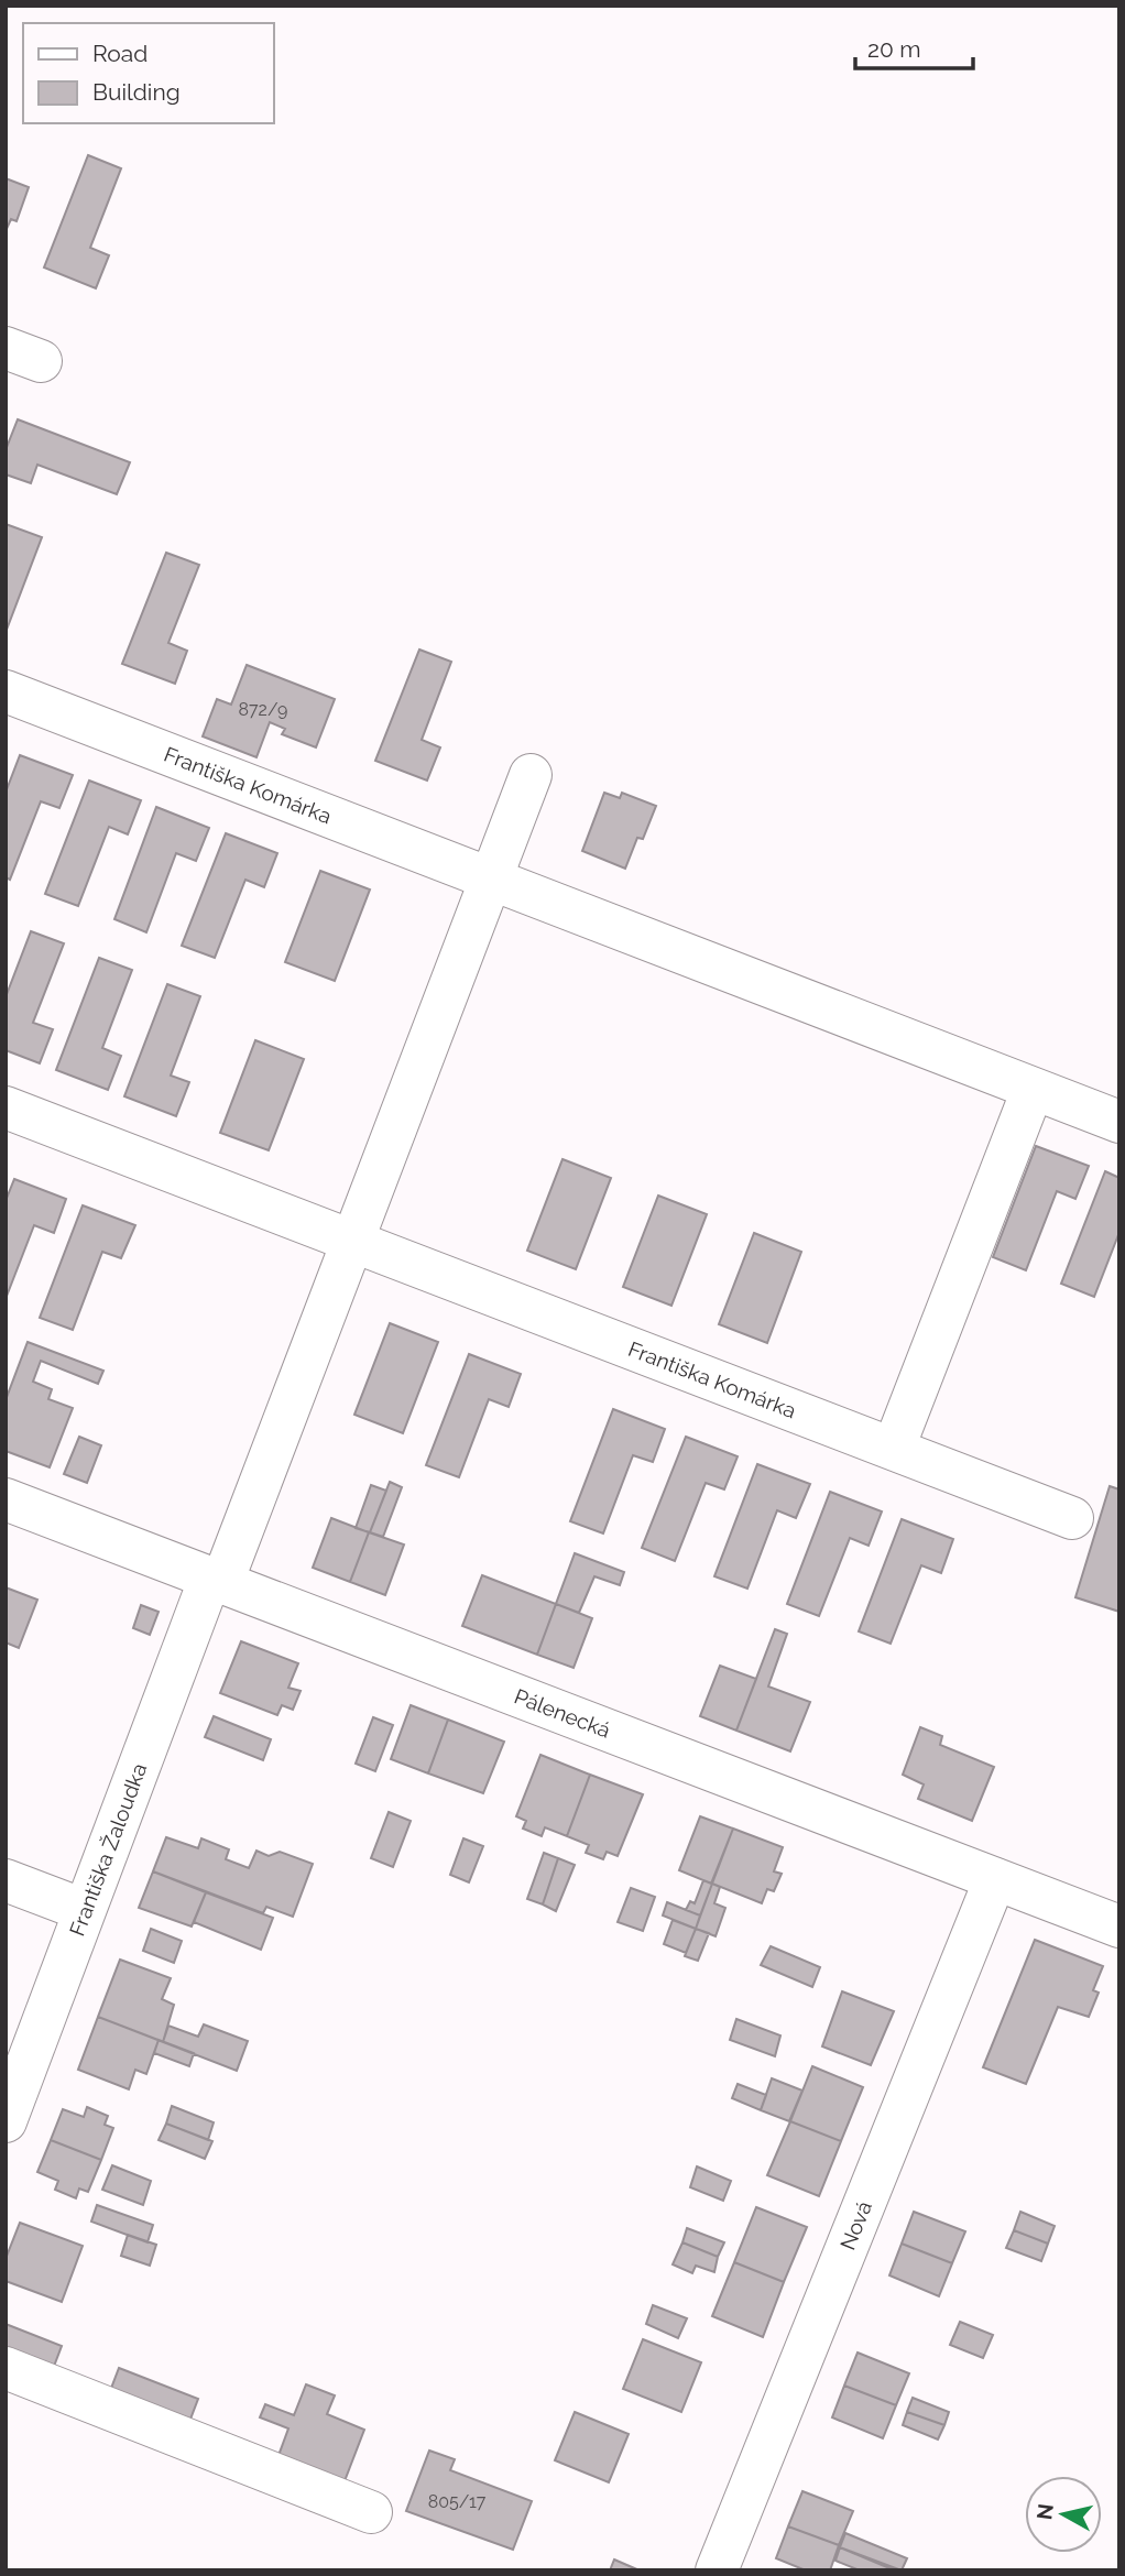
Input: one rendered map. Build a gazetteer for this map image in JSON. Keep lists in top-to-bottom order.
{
  "streets": {
    "street": [
      "Františka Komárka",
      "Pálenecká",
      "Františka Žaloudka",
      "Nová"
    ]
  },
  "crossings": [
    ["Pálenecká", "Františka Žaloudka"],
    ["Pálenecká", "Nová"]
  ],
  "house_numbers": ["872/9", "805/17"],
  "legend": ["Road", "Building"],
  "scale_bar": "20 m",
  "north": "left"
}
